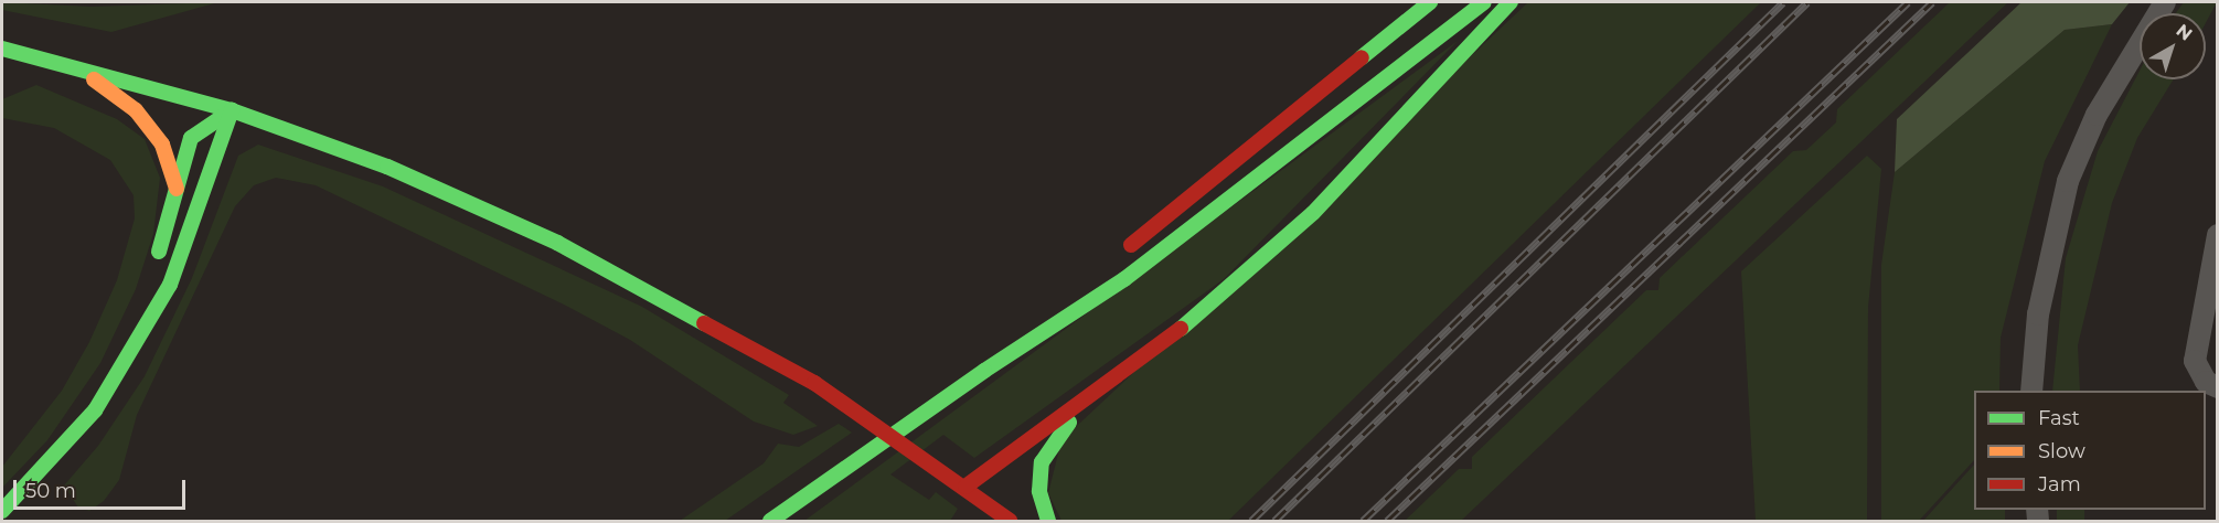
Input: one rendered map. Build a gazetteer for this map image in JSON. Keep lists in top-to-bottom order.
{
  "legend": ["Fast", "Slow", "Jam"],
  "scale_bar": "50 m",
  "north": "top right"
}
